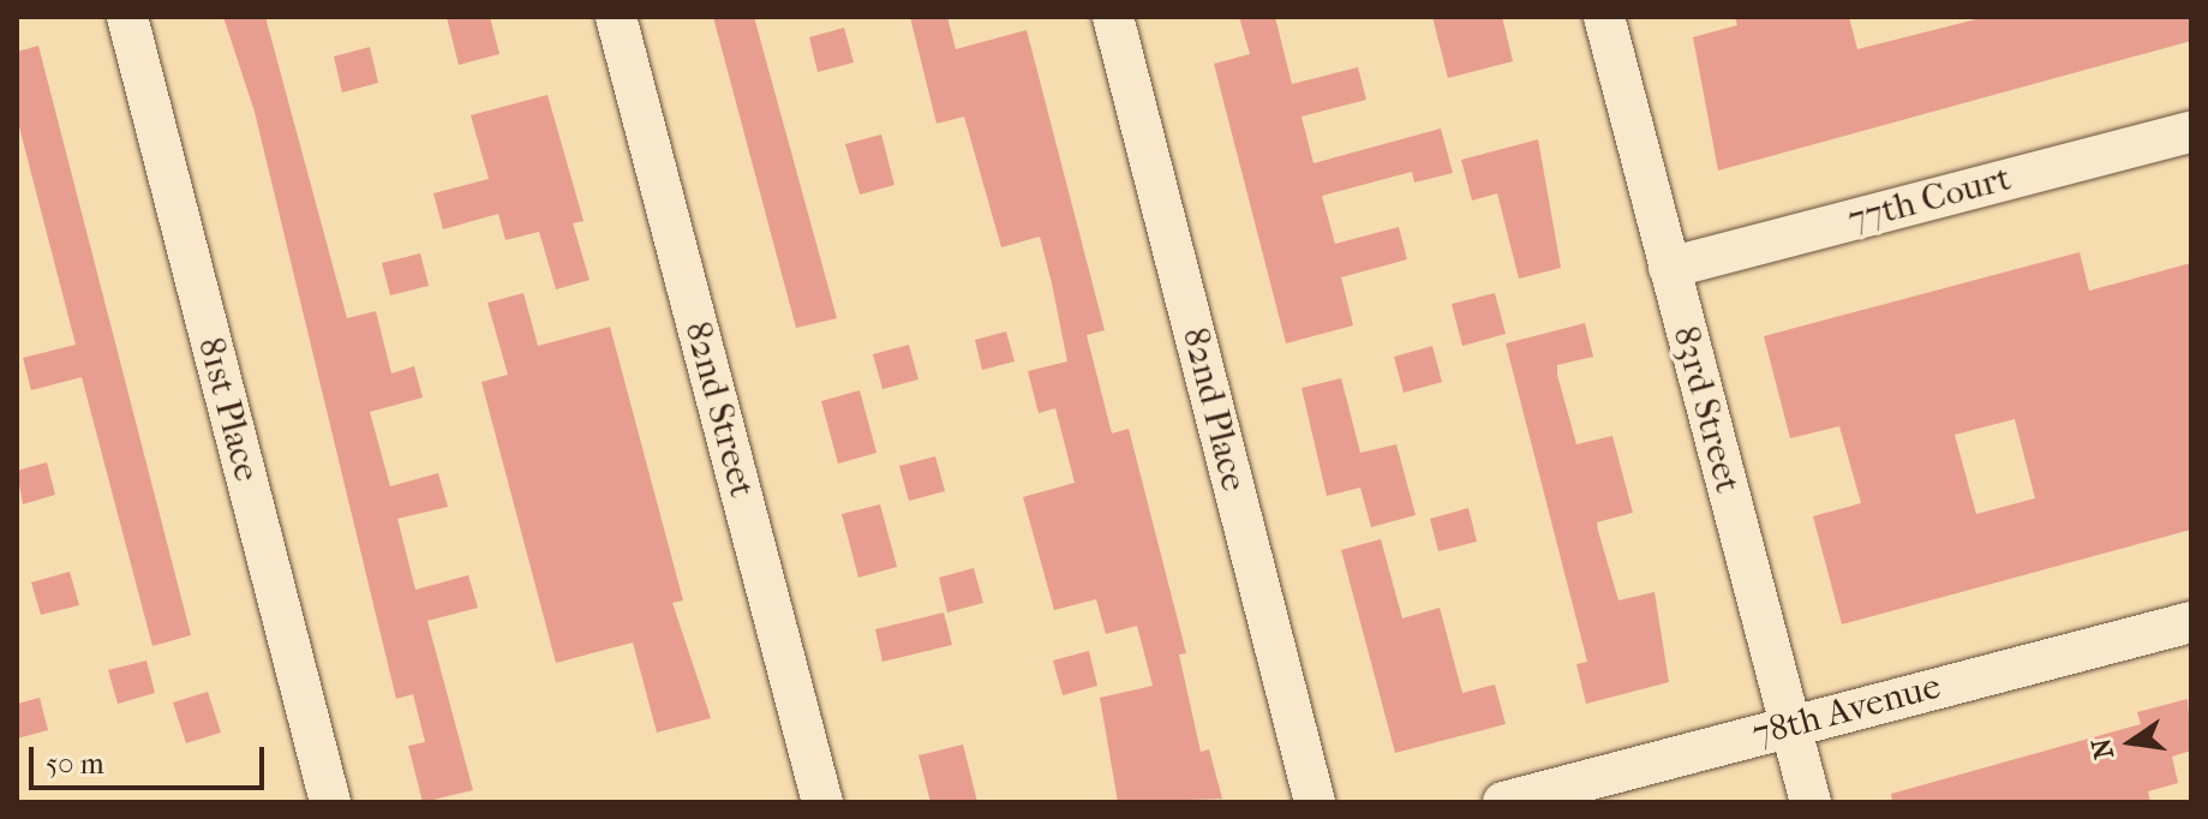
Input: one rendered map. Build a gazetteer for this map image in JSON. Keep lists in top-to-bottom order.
{
  "streets": {
    "street": [
      "77th Court",
      "81st Place",
      "82nd Street",
      "82nd Place",
      "83rd Street",
      "78th Avenue"
    ]
  },
  "crossings": [
    ["77th Court", "83rd Street"],
    ["83rd Street", "78th Avenue"]
  ],
  "scale_bar": "50 m",
  "north": "left"
}
